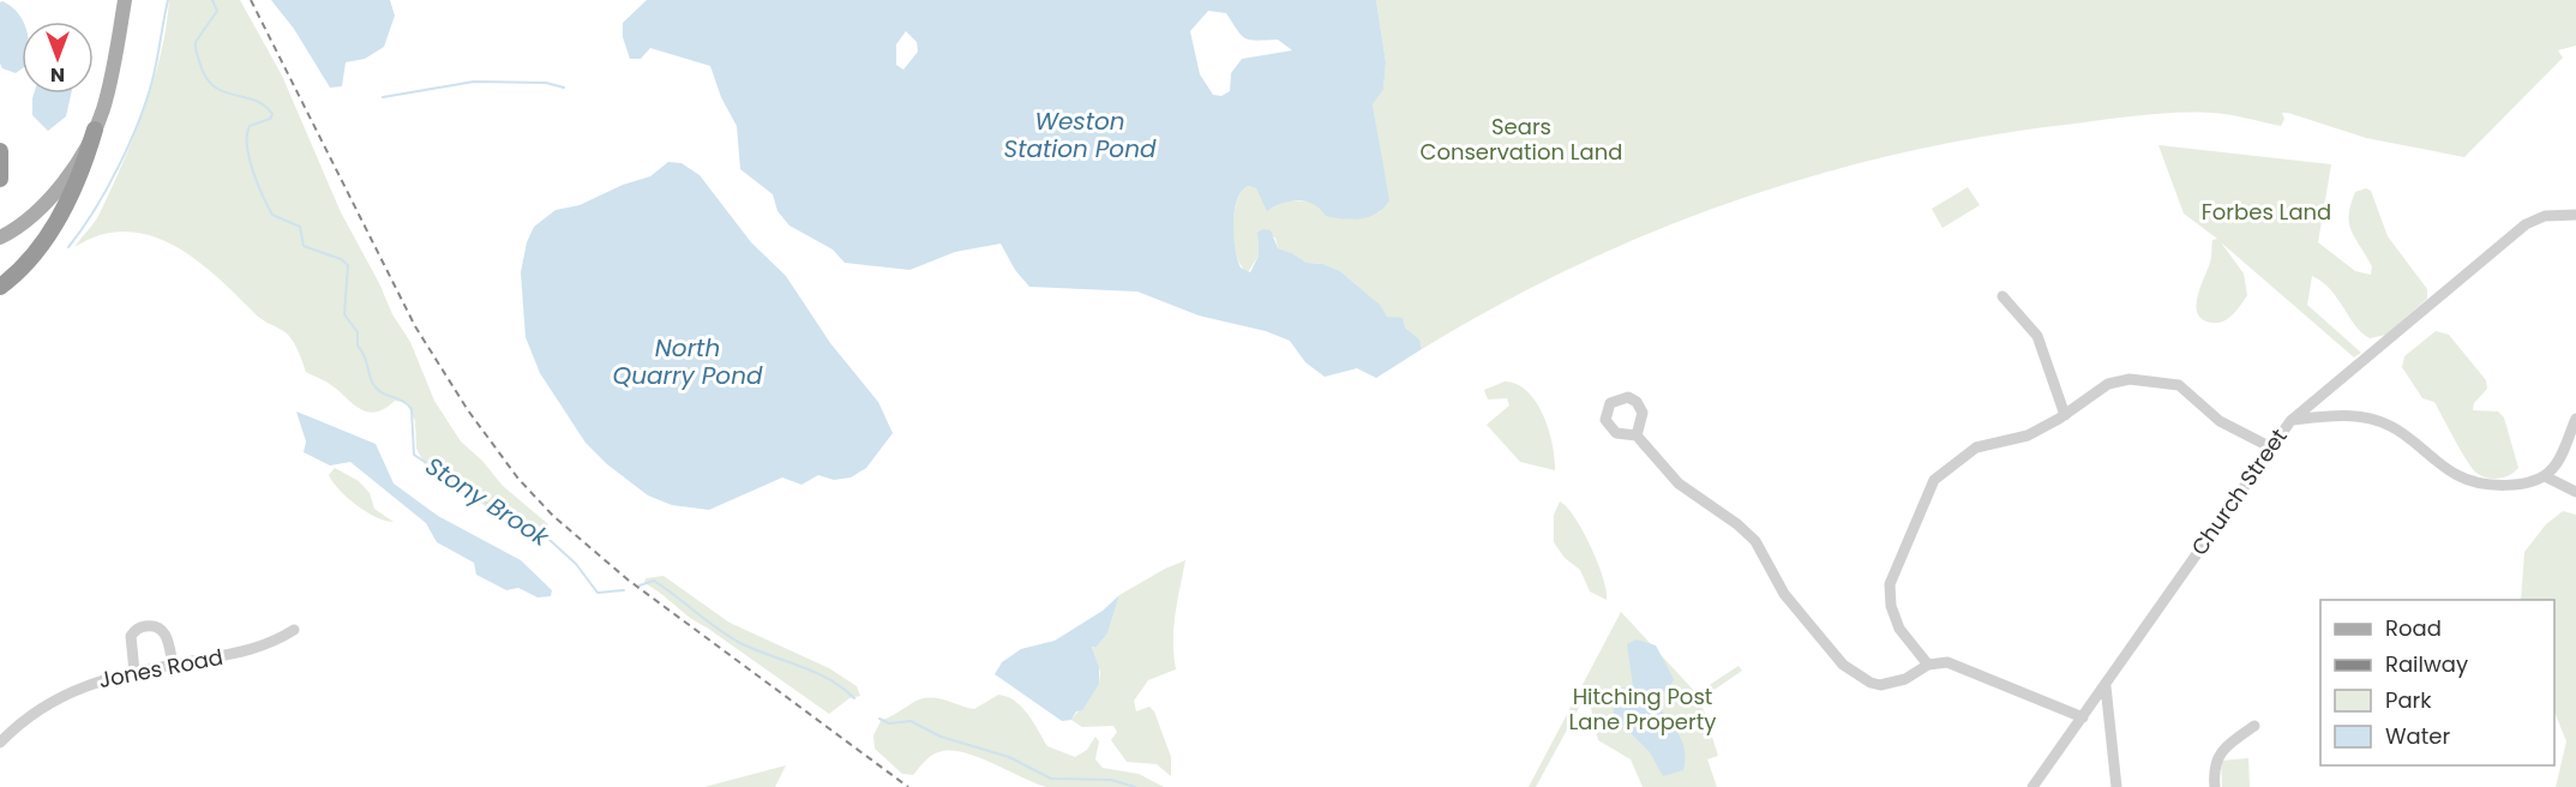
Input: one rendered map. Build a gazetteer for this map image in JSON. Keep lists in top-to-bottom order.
{
  "streets": {
    "street": ["Church Street", "Jones Road"]
  },
  "water": ["Weston Station Pond", "North Quarry Pond", "Stony Brook"],
  "parks": ["Sears Conservation Land", "Forbes Land", "Hitching Post Lane Property"],
  "legend": [
    "Road",
    "Railway",
    "Park",
    "Water"
  ],
  "north": "bottom"
}
